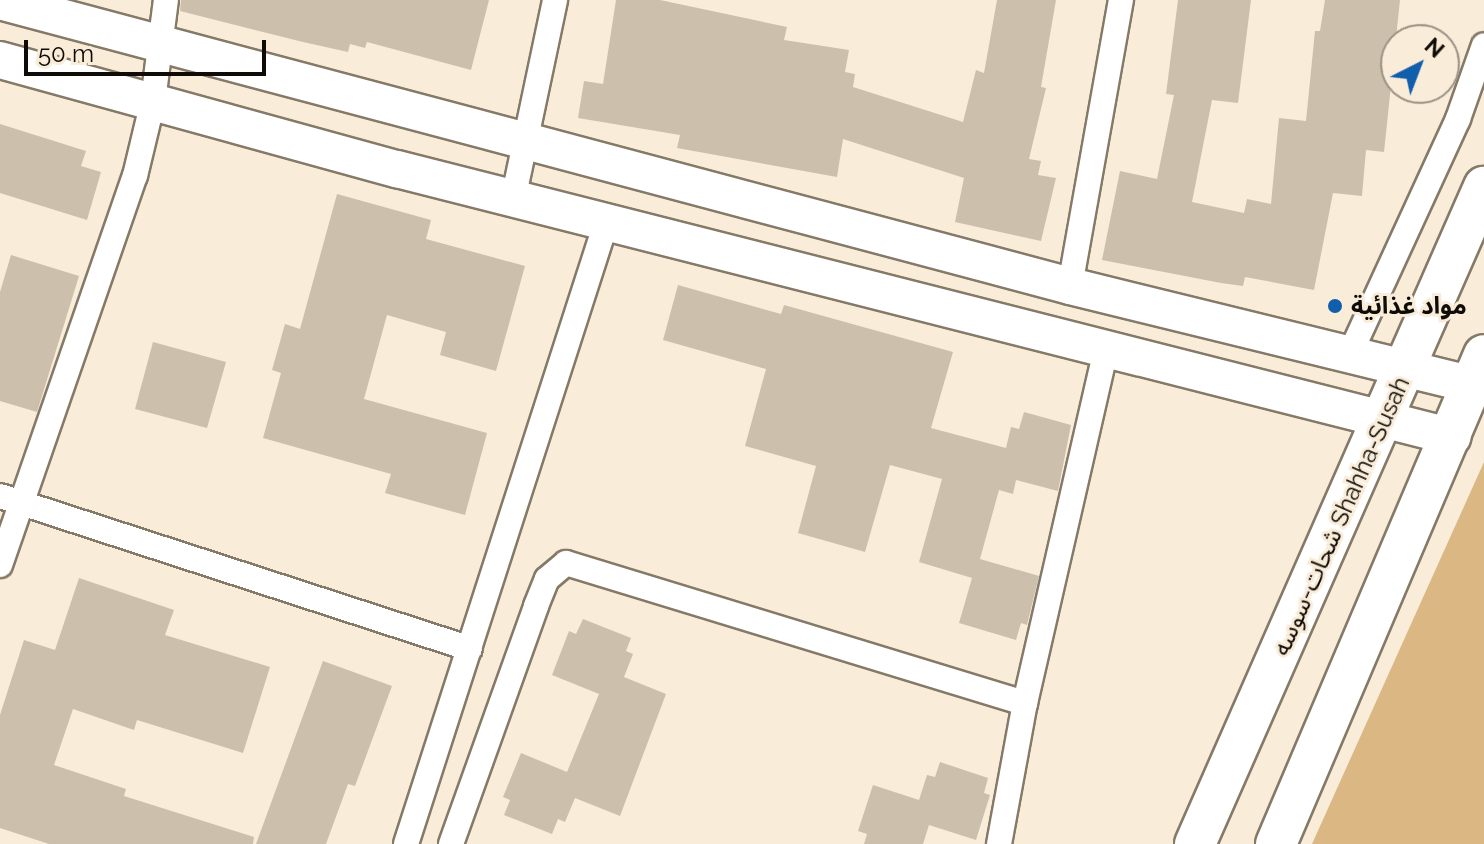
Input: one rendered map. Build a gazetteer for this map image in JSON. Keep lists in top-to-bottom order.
{
  "streets": {
    "main road": ["شحات-سوسه Shahha-Susah"]
  },
  "places": ["مواد غذائية"],
  "scale_bar": "50 m",
  "north": "top right"
}
